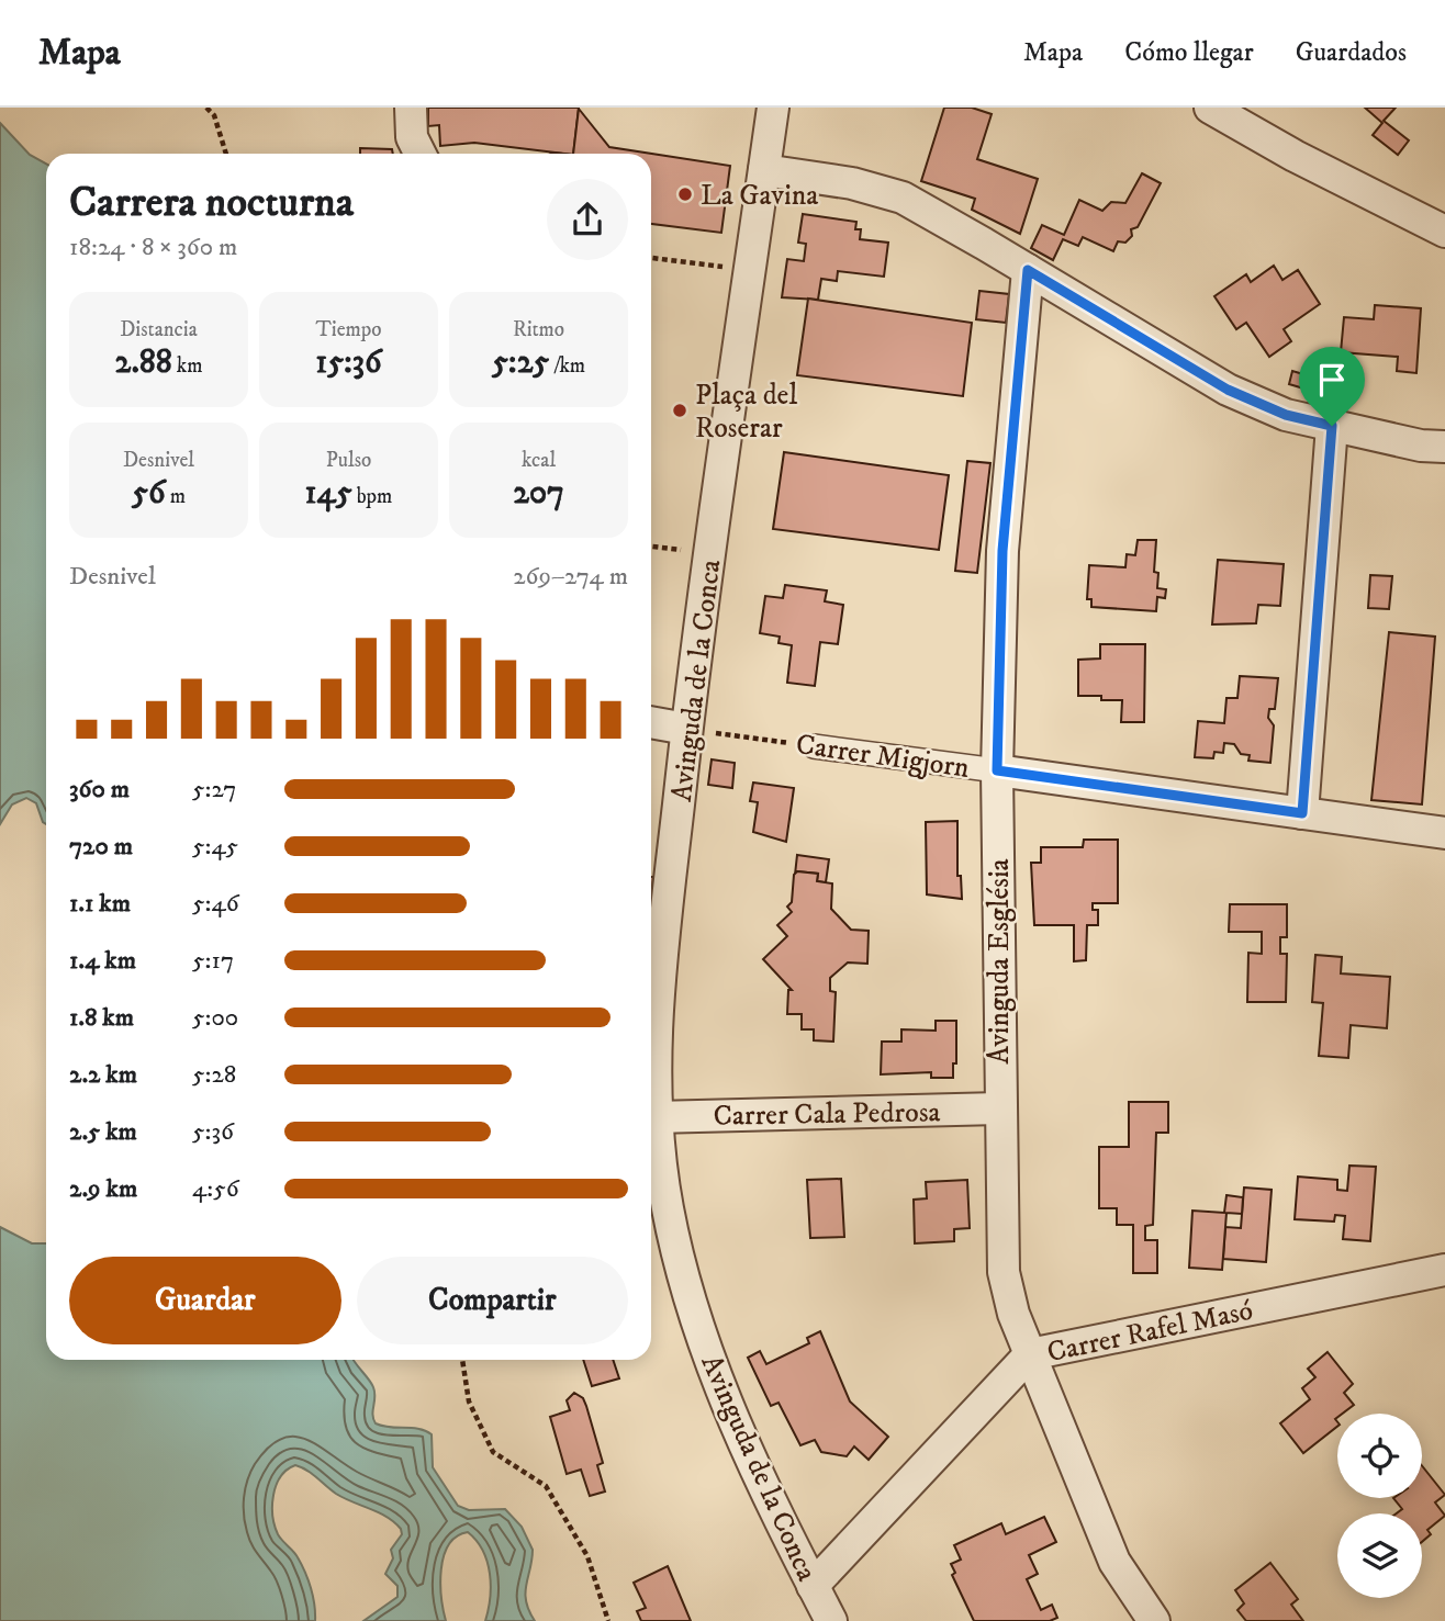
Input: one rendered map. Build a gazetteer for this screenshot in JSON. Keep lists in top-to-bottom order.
{
  "streets": {
    "street": [
      "Avinguda de la Conca",
      "Carrer Migjorn",
      "Avinguda Església",
      "Carrer Cala Pedrosa",
      "Carrer Rafel Masó"
    ]
  },
  "crossings": [
    ["Avinguda de la Conca", "Carrer Migjorn"],
    ["Avinguda de la Conca", "Carrer Cala Pedrosa"],
    ["Avinguda de la Conca", "Carrer Rafel Masó"],
    ["Carrer Migjorn", "Avinguda Església"],
    ["Avinguda Església", "Carrer Cala Pedrosa"],
    ["Avinguda Església", "Carrer Rafel Masó"]
  ],
  "places": ["La Gavina", "Plaça del Roserar"],
  "page": {
    "header": "Mapa",
    "nav": ["Mapa", "Cómo llegar", "Guardados"],
    "heading": ["Carrera nocturna", "18:24 · 8 × 360 m"],
    "stats": [
      ["Distancia", "2.88 km"],
      ["Tiempo", "15:36"],
      ["Ritmo", "5:25 /km"],
      ["Desnivel", "56 m"],
      ["Pulso", "145 bpm"],
      ["kcal", "207"]
    ],
    "chart": ["Desnivel", "269–274 m"],
    "list": [
      {
        "name": "360 m",
        "note": "5:27"
      },
      {
        "name": "720 m",
        "note": "5:45"
      },
      {
        "name": "1.1 km",
        "note": "5:46"
      },
      {
        "name": "1.4 km",
        "note": "5:17"
      },
      {
        "name": "1.8 km",
        "note": "5:00"
      },
      {
        "name": "2.2 km",
        "note": "5:28"
      },
      {
        "name": "2.5 km",
        "note": "5:36"
      },
      {
        "name": "2.9 km",
        "note": "4:56"
      }
    ],
    "buttons": ["Guardar", "Compartir"]
  }
}
